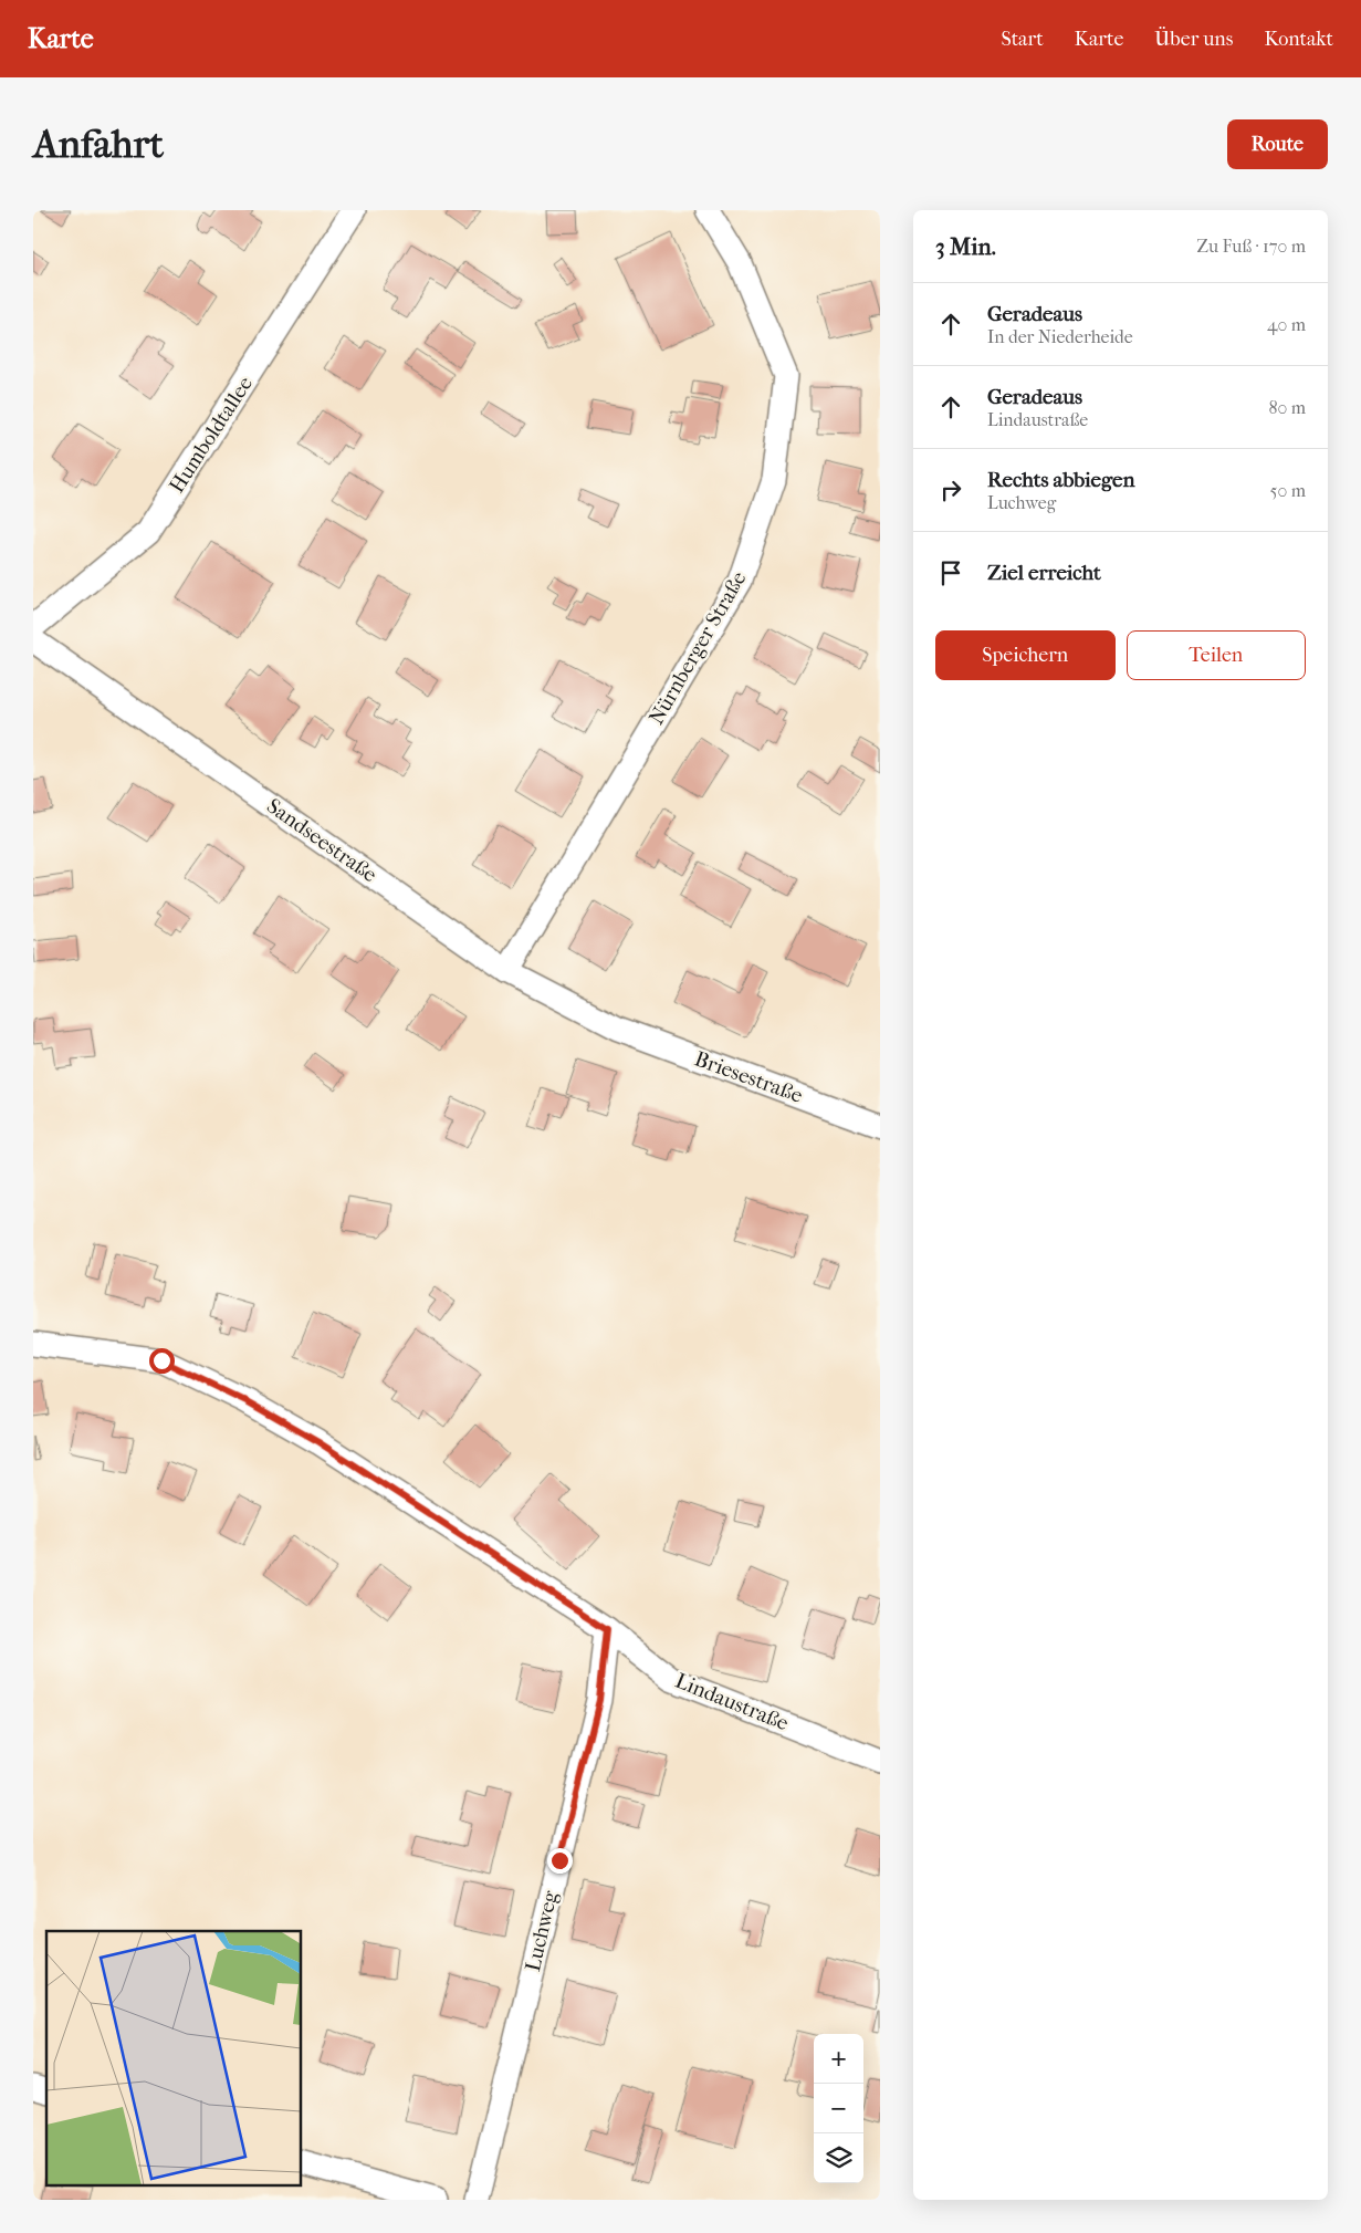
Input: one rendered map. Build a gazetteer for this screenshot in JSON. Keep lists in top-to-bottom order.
{
  "streets": {
    "street": [
      "Humboldtallee",
      "Nürnberger Straße",
      "Sandseestraße",
      "Briesestraße",
      "Lindaustraße",
      "Luchweg"
    ]
  },
  "crossings": [
    ["Nürnberger Straße", "Sandseestraße"],
    ["Sandseestraße", "Briesestraße"],
    ["Lindaustraße", "Luchweg"]
  ],
  "page": {
    "header": "Karte",
    "nav": [
      "Start",
      "Karte",
      "Über uns",
      "Kontakt"
    ],
    "buttons": [
      "Route",
      ["Speichern", "Teilen"]
    ],
    "title": "Anfahrt",
    "heading": ["3 Min.", "Zu Fuß · 170 m"],
    "list": [
      ["Geradeaus", "In der Niederheide", "40 m"],
      ["Geradeaus", "Lindaustraße", "80 m"],
      ["Rechts abbiegen", "Luchweg", "50 m"],
      "Ziel erreicht"
    ],
    "map_buttons": ["+", "−"]
  }
}
